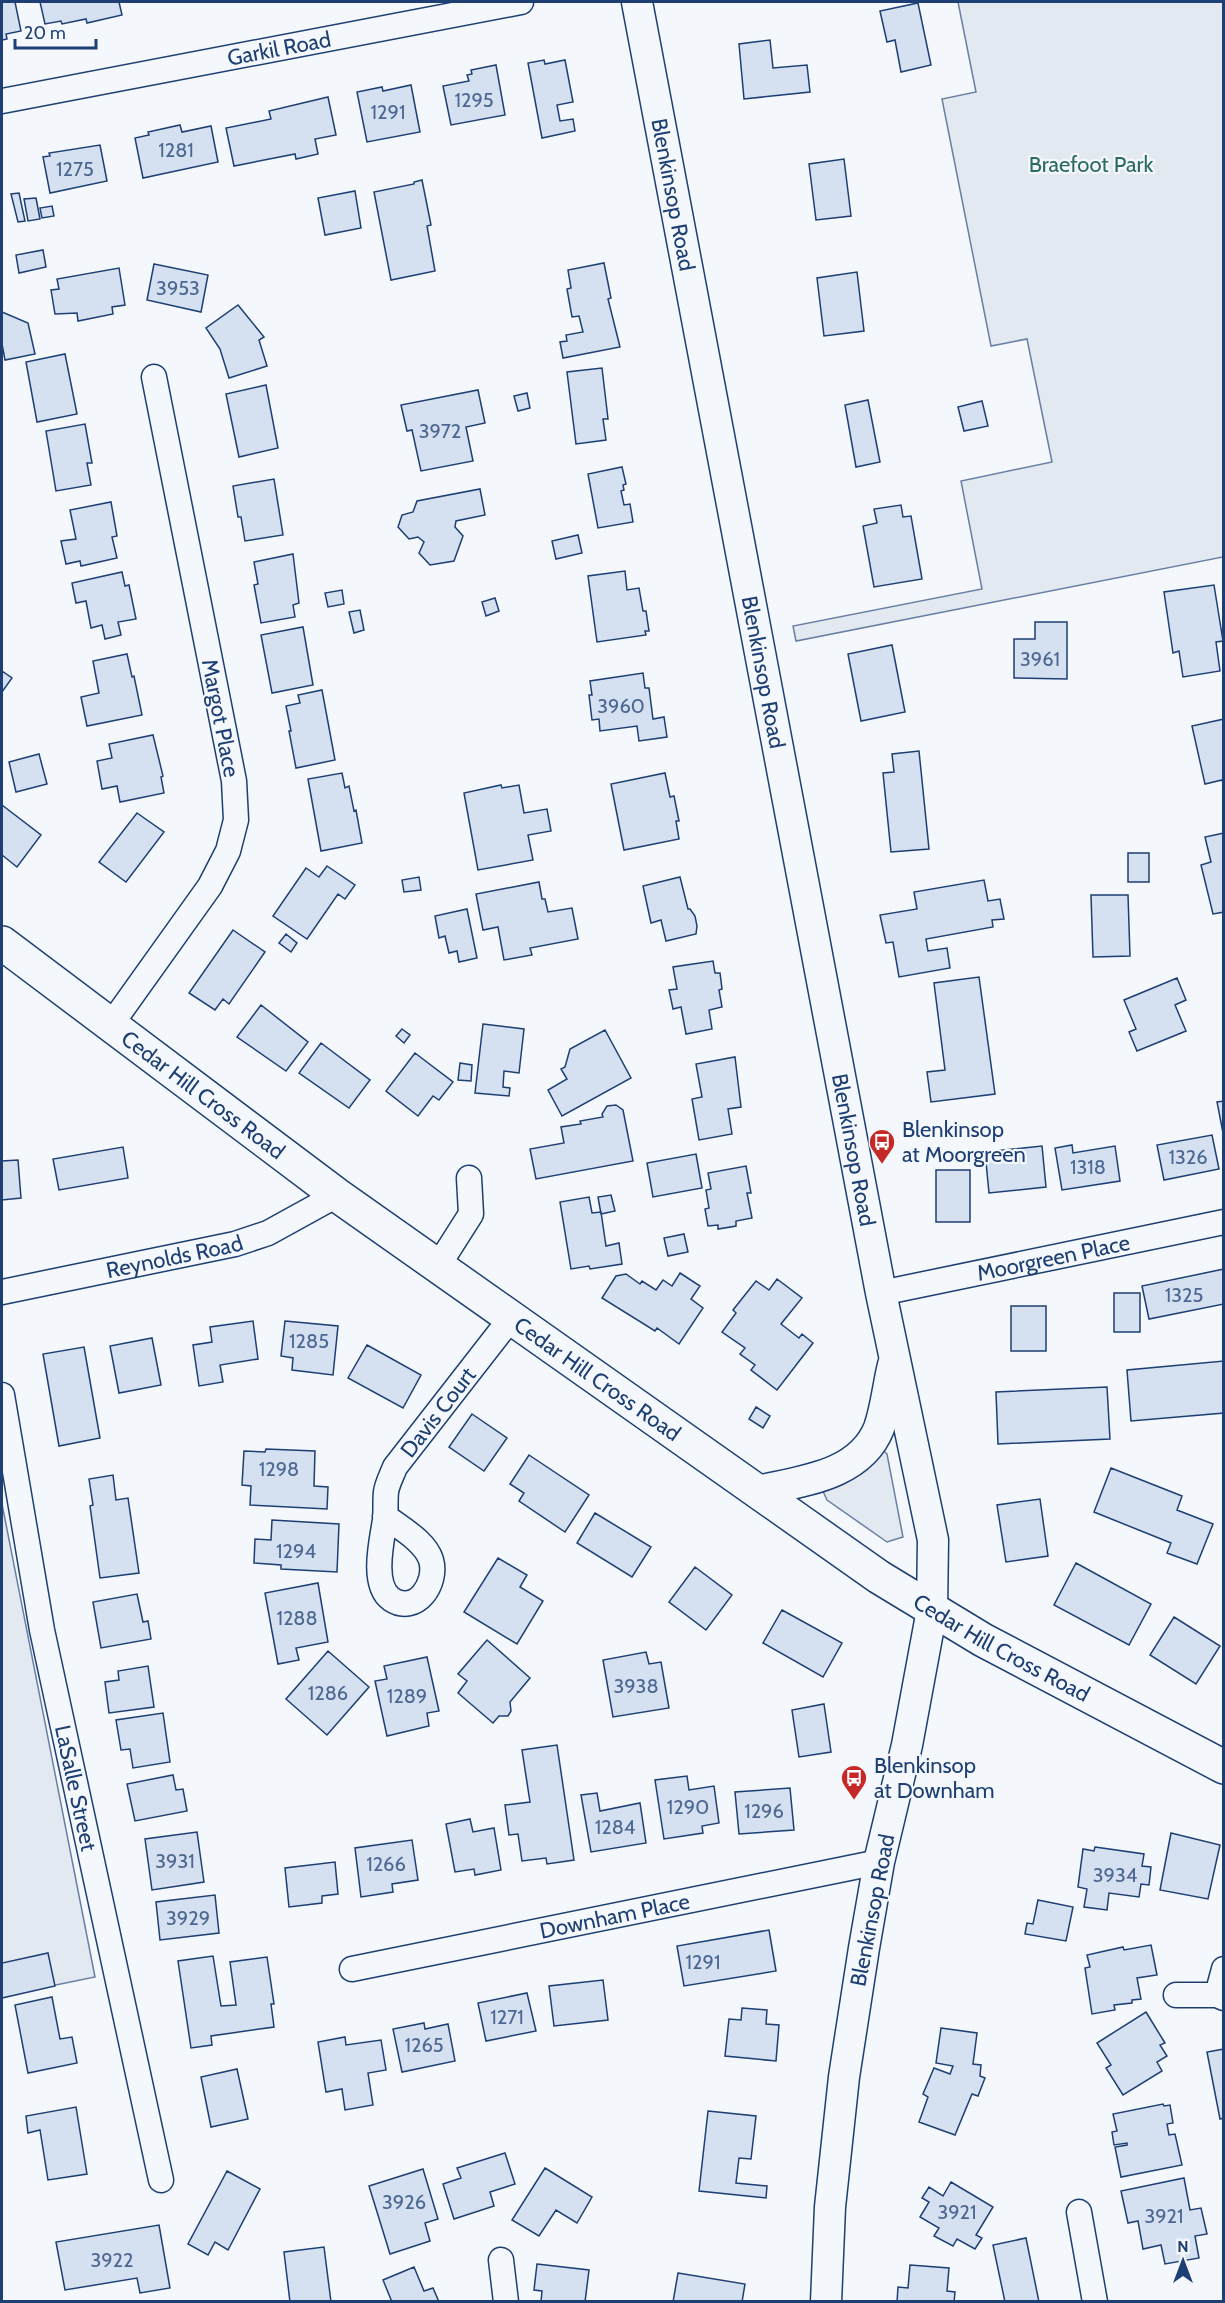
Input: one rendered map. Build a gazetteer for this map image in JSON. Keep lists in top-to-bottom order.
{
  "streets": {
    "main road": ["Cedar Hill Cross Road"],
    "street": [
      "Garkil Road",
      "Blenkinsop Road",
      "Margot Place",
      "Reynolds Road",
      "Moorgreen Place",
      "Davis Court",
      "LaSalle Street",
      "Downham Place"
    ]
  },
  "crossings": [
    ["Blenkinsop Road", "Cedar Hill Cross Road"],
    ["Blenkinsop Road", "Moorgreen Place"],
    ["Blenkinsop Road", "Downham Place"],
    ["Margot Place", "Cedar Hill Cross Road"],
    ["Cedar Hill Cross Road", "Reynolds Road"],
    ["Cedar Hill Cross Road", "Davis Court"]
  ],
  "parks": ["Braefoot Park"],
  "places": {
    "bus stop": ["Blenkinsop at Moorgreen", "Blenkinsop at Downham"]
  },
  "house_numbers": [
    "1295",
    "1291",
    "1281",
    "1275",
    "3953",
    "3972",
    "3961",
    "3960",
    "1326",
    "1318",
    "1325",
    "1285",
    "1298",
    "1294",
    "1288",
    "3938",
    "1286",
    "1289",
    "1290",
    "1296",
    "1284",
    "3931",
    "1266",
    "3934",
    "3929",
    "1291",
    "1271",
    "1265",
    "3926",
    "3921",
    "3921",
    "3922"
  ],
  "scale_bar": "20 m",
  "north": "top"
}
